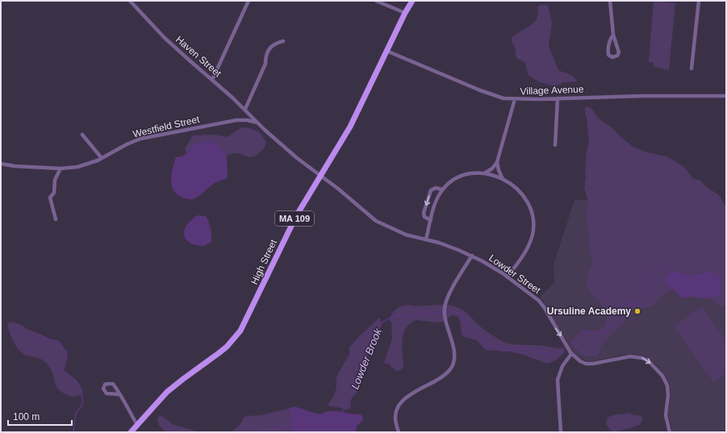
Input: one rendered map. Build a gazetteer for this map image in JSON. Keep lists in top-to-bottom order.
{
  "streets": {
    "main road": ["MA 109", "High Street"],
    "street": [
      "Haven Street",
      "Village Avenue",
      "Westfield Street",
      "Lowder Street"
    ]
  },
  "crossings": [
    ["Haven Street", "Westfield Street"],
    ["Village Avenue", "High Street"],
    ["High Street", "Lowder Street"]
  ],
  "one_way": ["Lowder Street"],
  "water": ["Lowder Brook"],
  "places": ["Ursuline Academy"],
  "scale_bar": "100 m"
}
